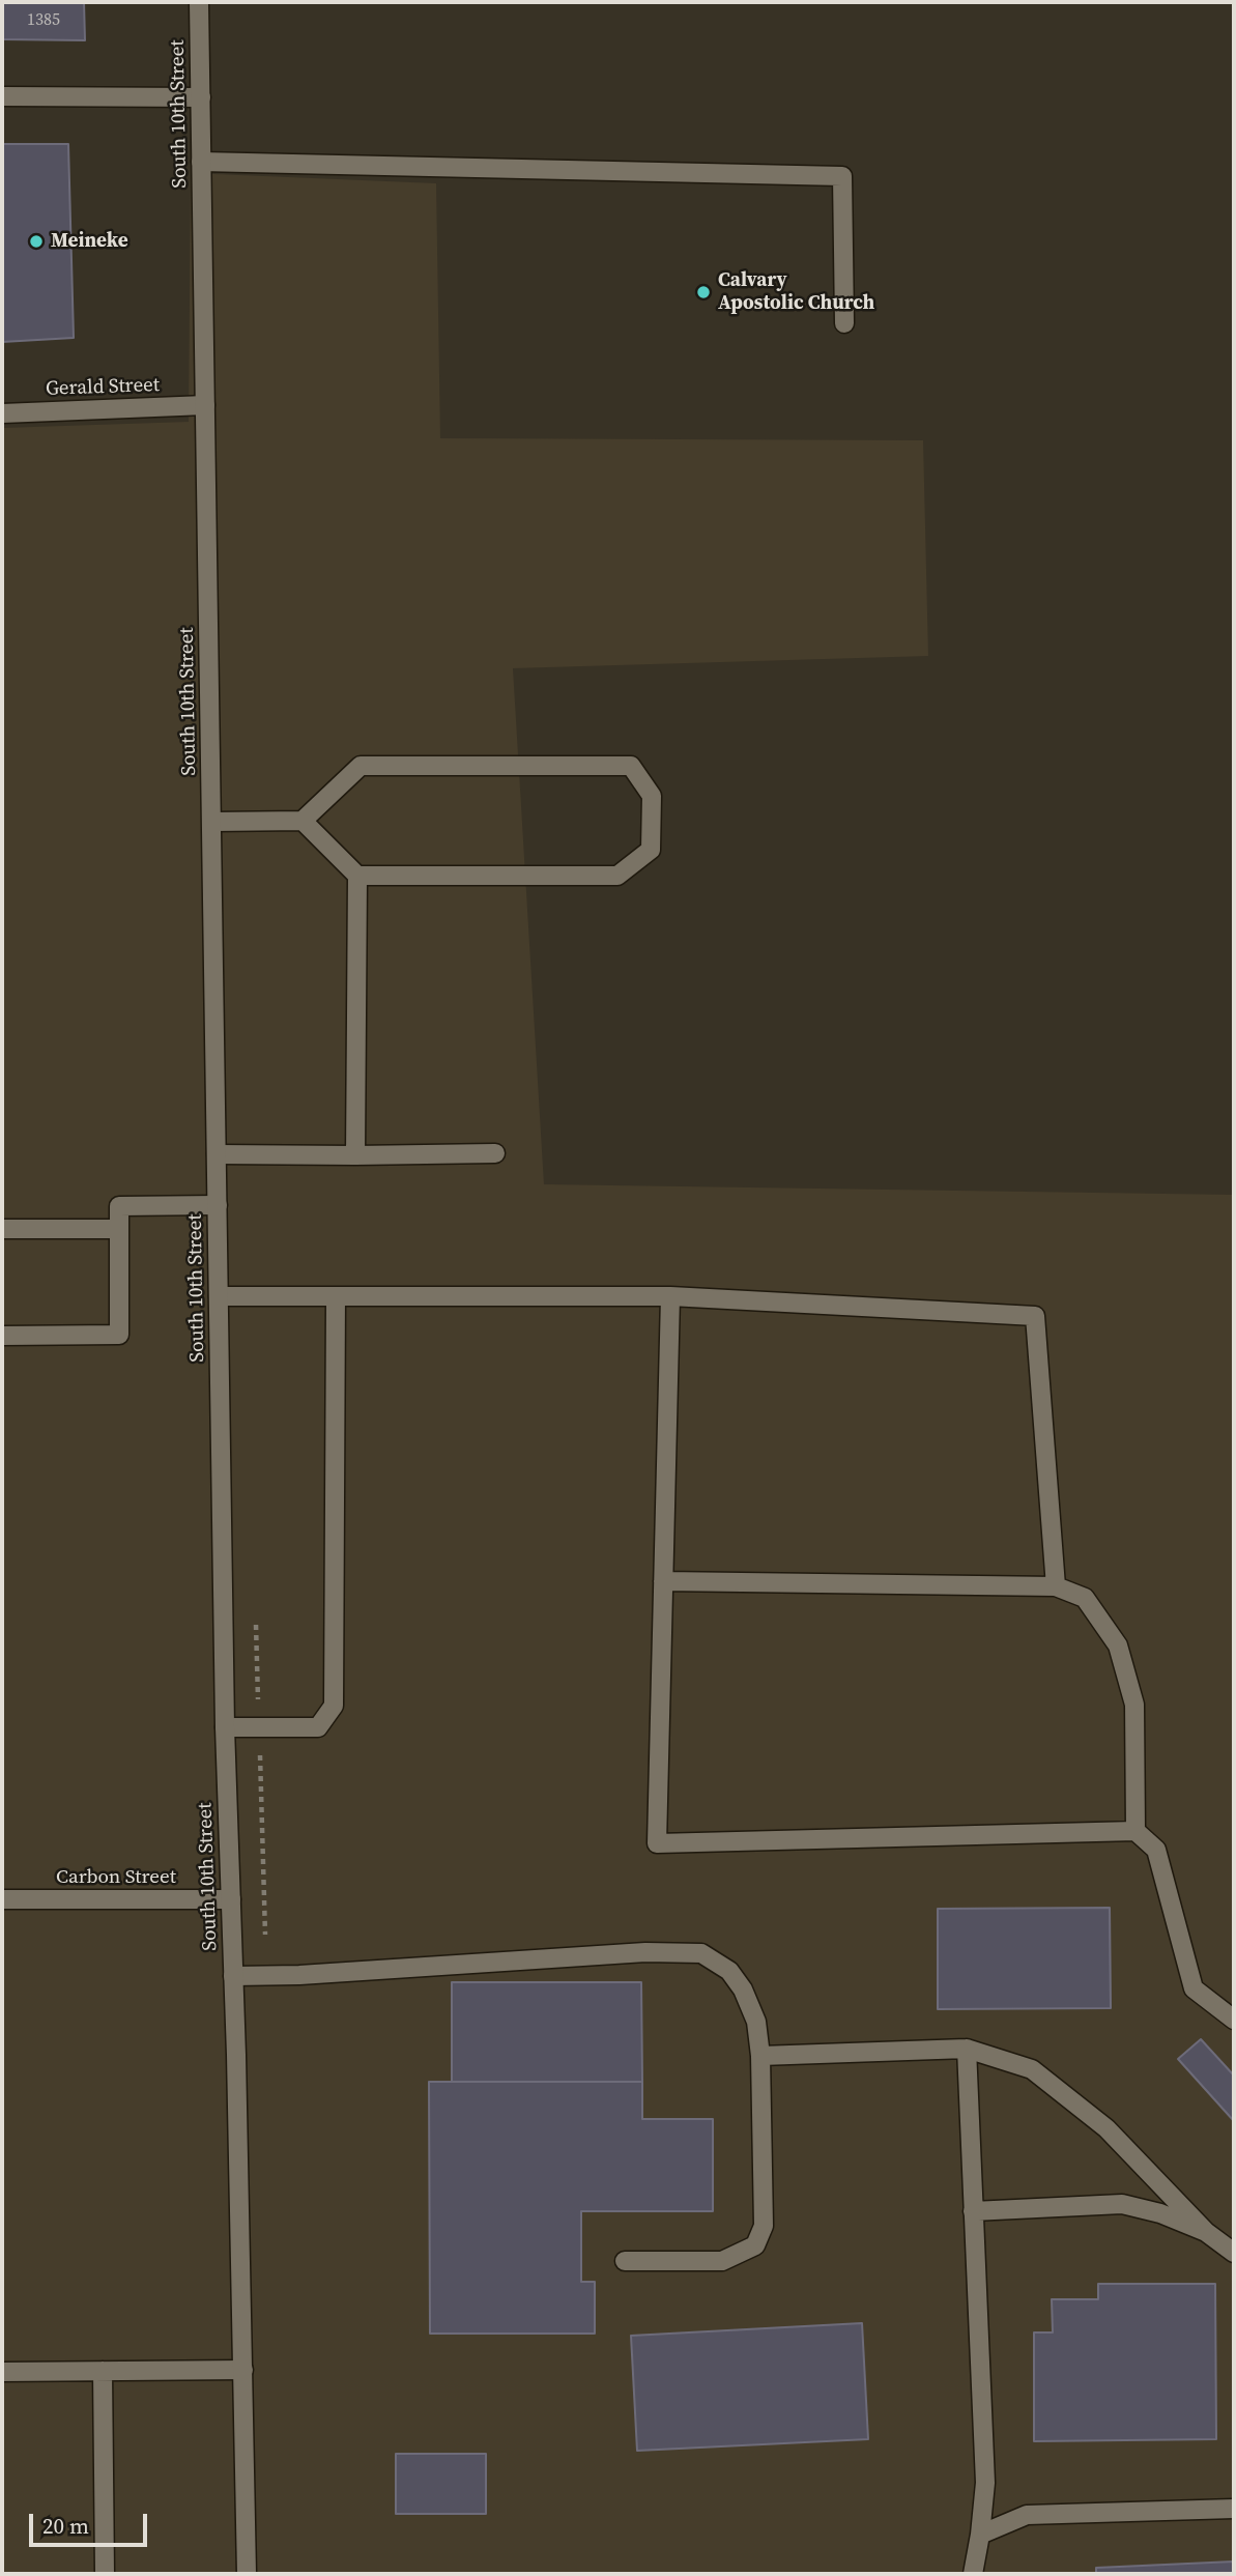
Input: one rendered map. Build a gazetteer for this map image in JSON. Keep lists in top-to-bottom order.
{
  "streets": {
    "main road": ["South 10th Street", "Gerald Street", "Carbon Street"]
  },
  "crossings": [
    ["South 10th Street", "Gerald Street"],
    ["South 10th Street", "Carbon Street"]
  ],
  "places": ["Meineke", "Calvary Apostolic Church"],
  "house_numbers": ["1385"],
  "scale_bar": "20 m"
}
